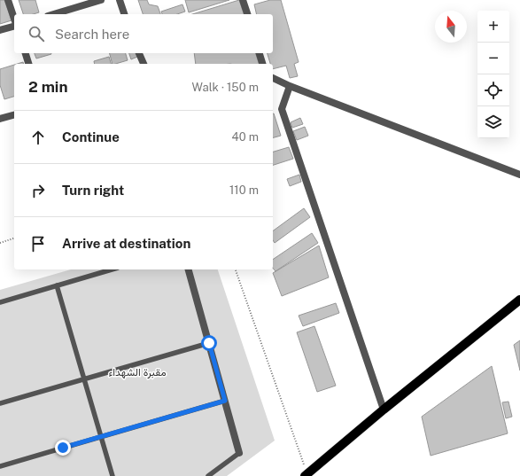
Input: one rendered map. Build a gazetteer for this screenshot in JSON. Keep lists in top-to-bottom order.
{
  "parks": ["مقبرة الشهداء"],
  "north": "top",
  "page": {
    "map_buttons": ["+", "−"],
    "search": "Search here",
    "heading": ["2 min", "Walk · 150 m"],
    "list": [
      ["Continue", "40 m"],
      ["Turn right", "110 m"],
      "Arrive at destination"
    ]
  }
}
